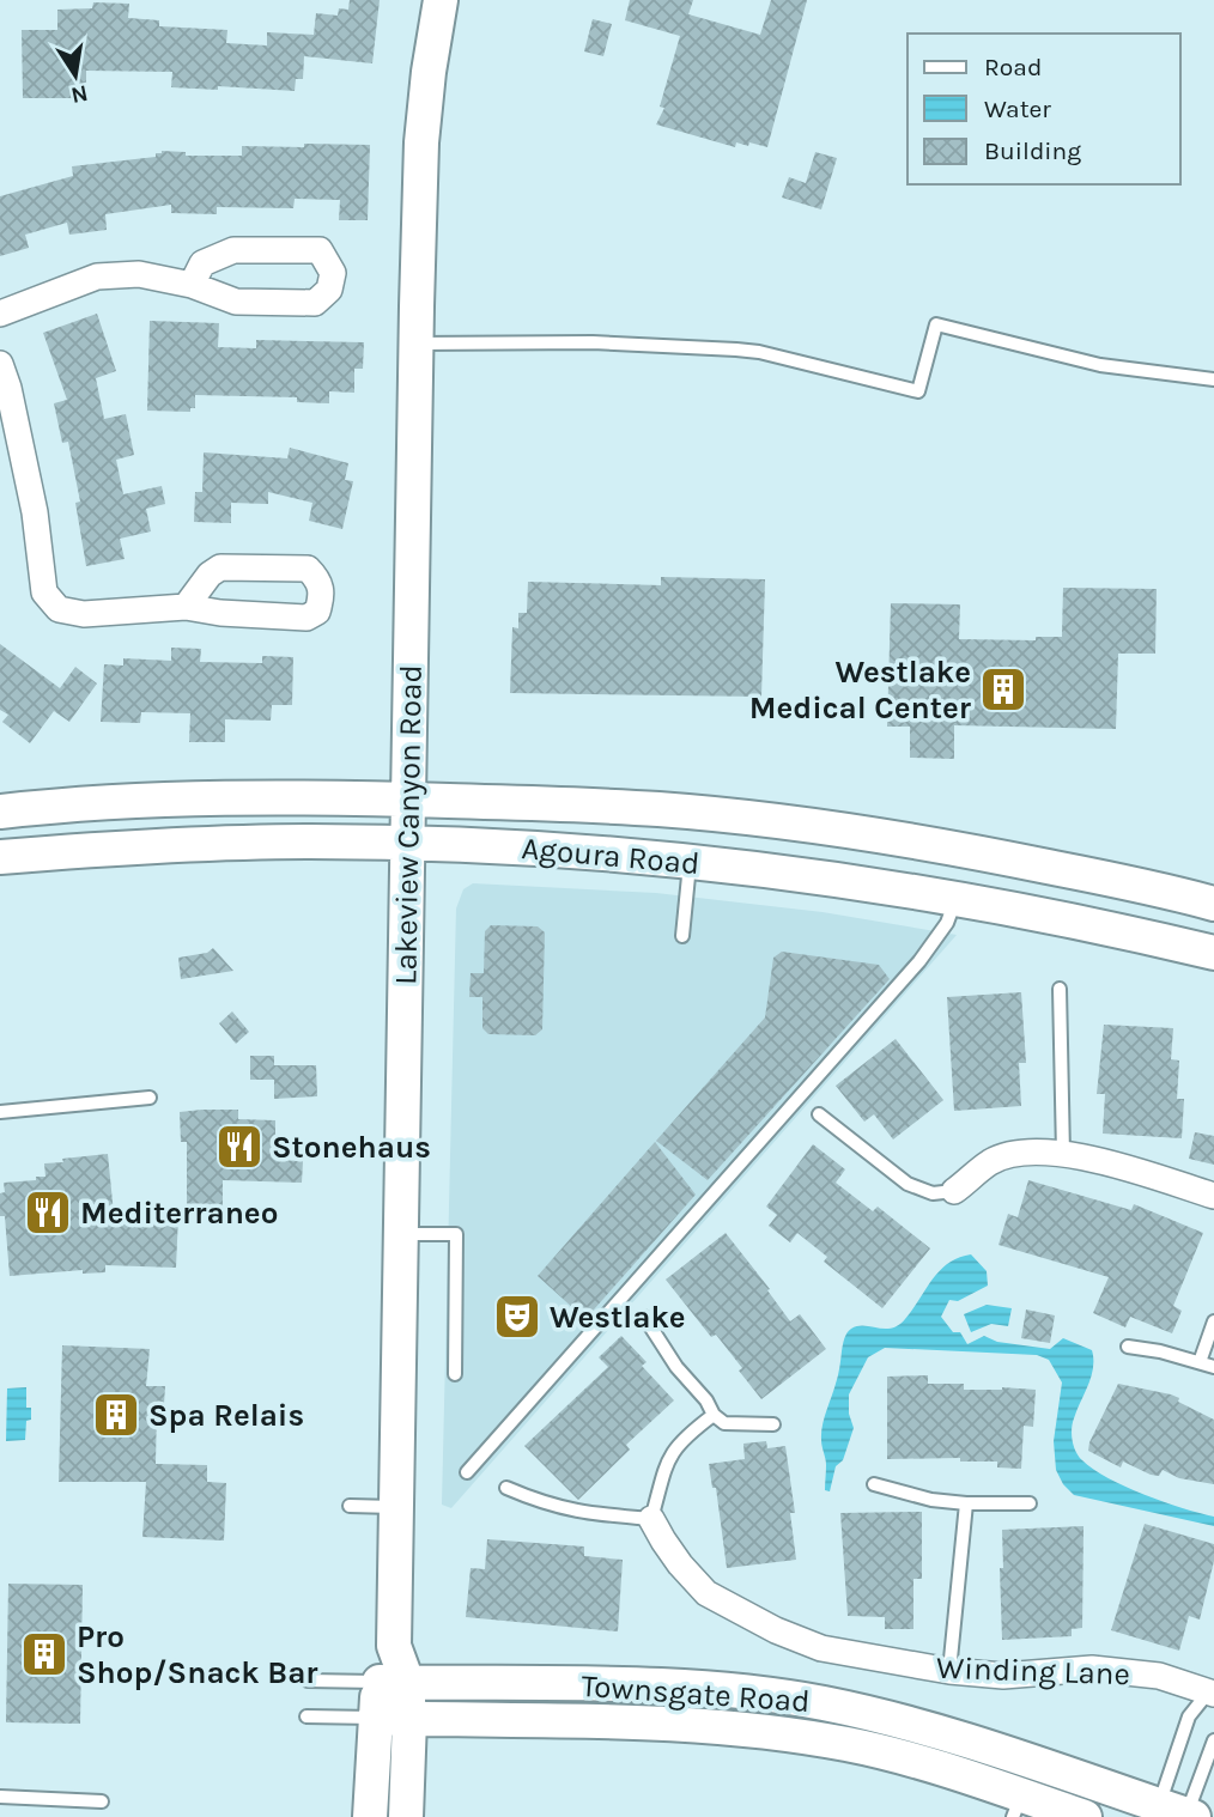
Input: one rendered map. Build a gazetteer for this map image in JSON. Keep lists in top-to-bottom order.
{
  "streets": {
    "street": [
      "Lakeview Canyon Road",
      "Agoura Road",
      "Winding Lane",
      "Townsgate Road"
    ]
  },
  "crossings": [
    ["Lakeview Canyon Road", "Agoura Road"],
    ["Lakeview Canyon Road", "Townsgate Road"]
  ],
  "places": {
    "building": ["Westlake Medical Center", "Spa Relais", "Pro Shop/Snack Bar"],
    "restaurant": ["Stonehaus", "Mediterraneo"],
    "theatre": ["Westlake"]
  },
  "legend": ["Road", "Water", "Building"],
  "north": "bottom"
}
